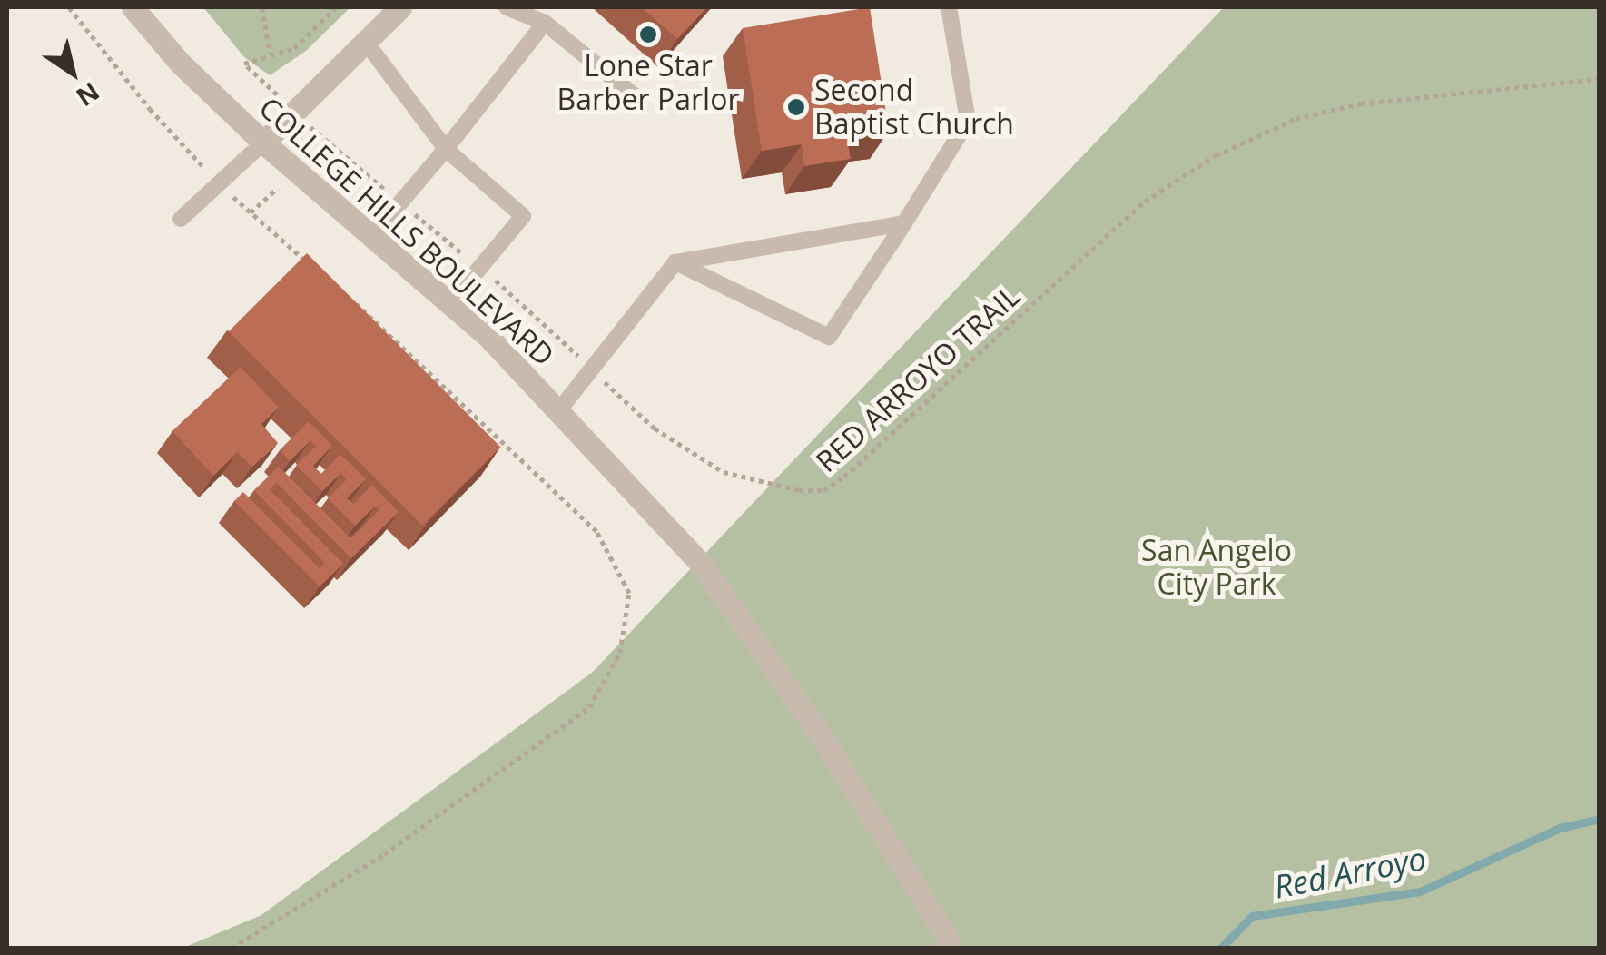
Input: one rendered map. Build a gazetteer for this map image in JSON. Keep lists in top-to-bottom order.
{
  "streets": {
    "street": ["COLLEGE HILLS BOULEVARD"],
    "path": ["RED ARROYO TRAIL"]
  },
  "water": ["Red Arroyo"],
  "parks": ["San Angelo City Park"],
  "places": ["Lone Star Barber Parlor", "Second Baptist Church"],
  "north": "bottom right"
}
